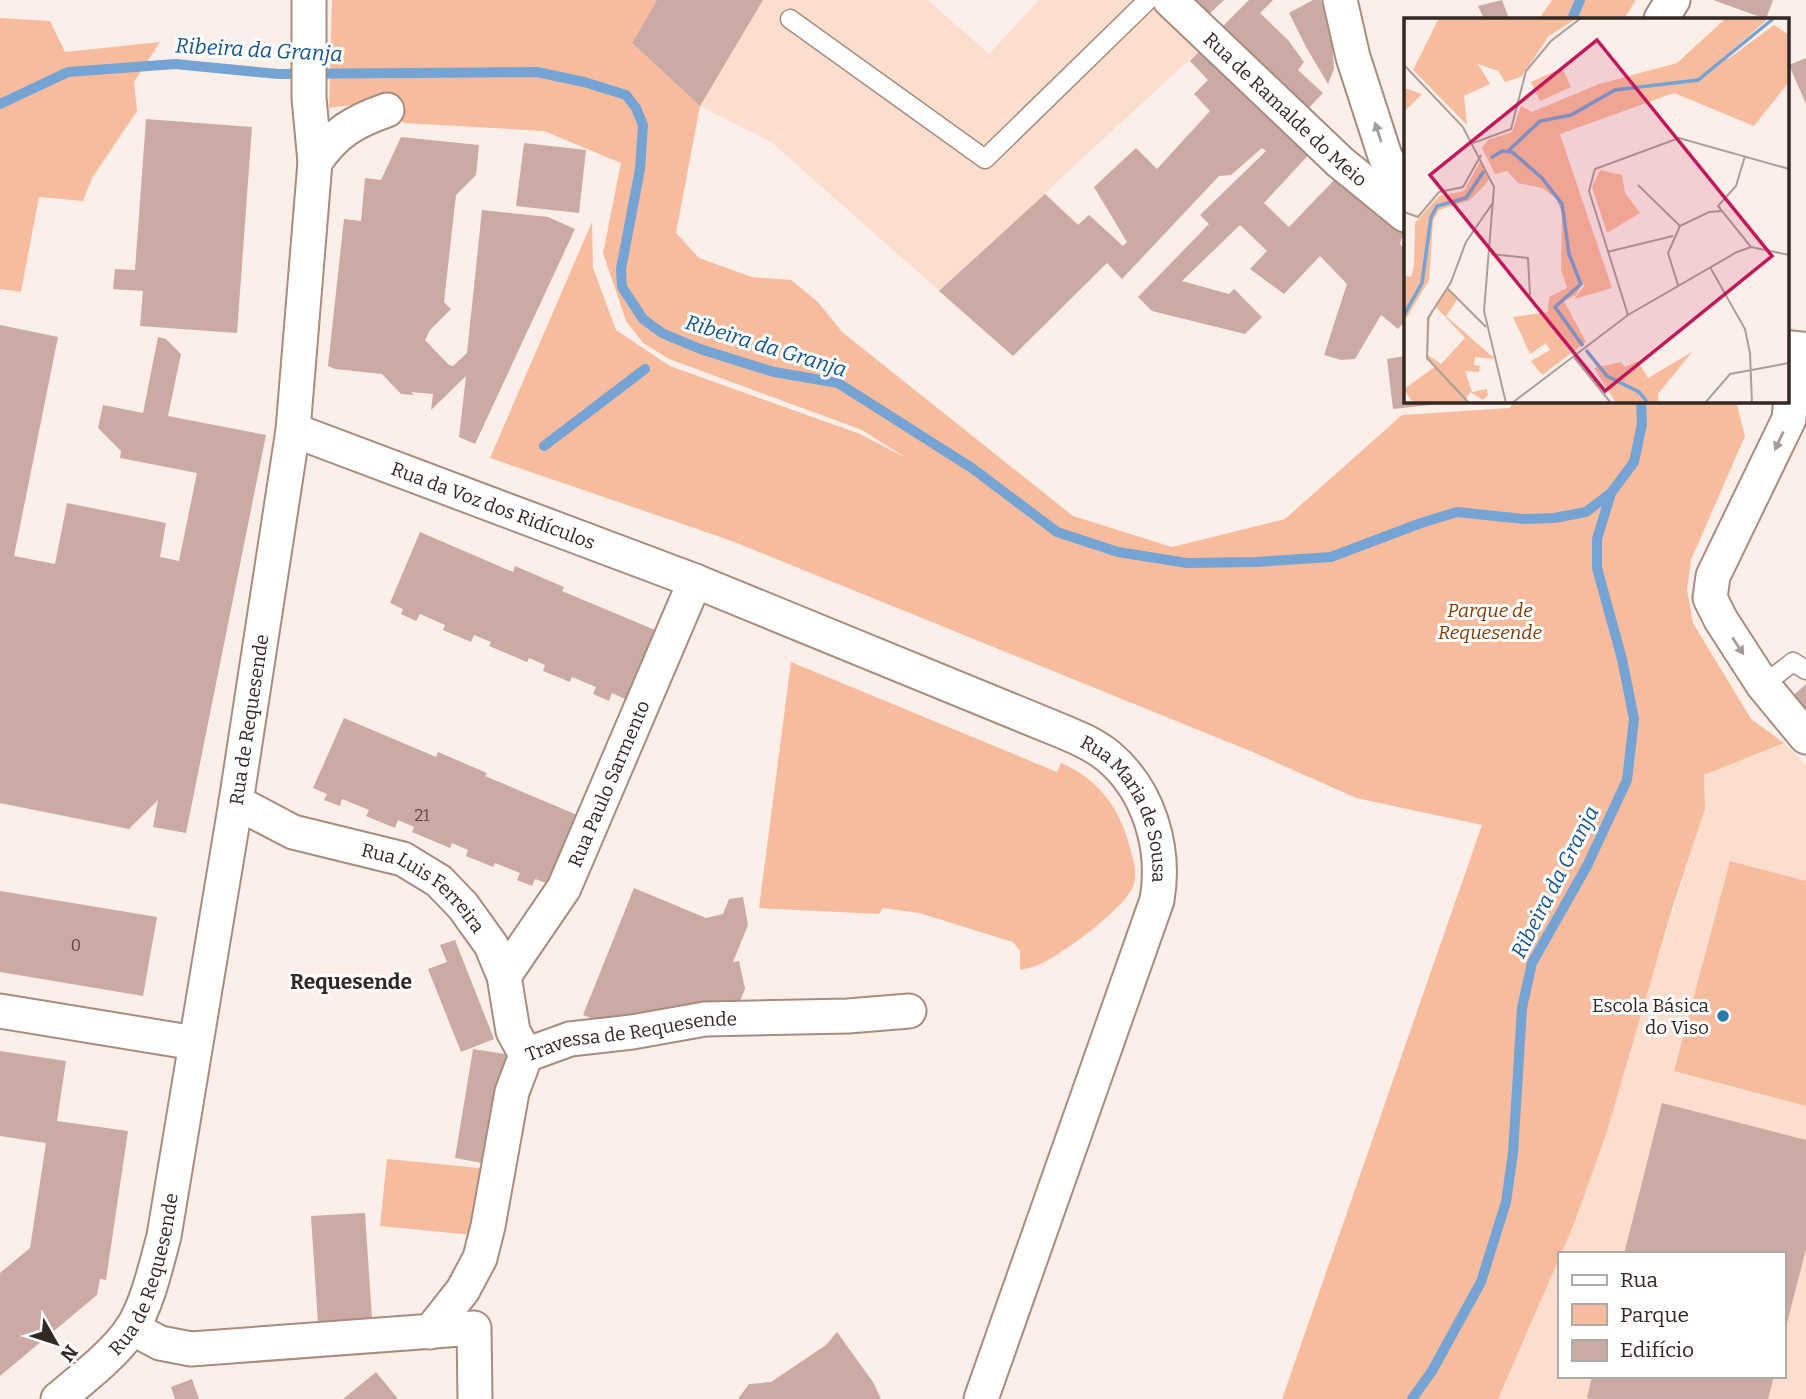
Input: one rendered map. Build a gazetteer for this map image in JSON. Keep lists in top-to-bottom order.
{
  "streets": {
    "street": [
      "Rua de Ramalde do Meio",
      "Rua da Voz dos Ridículos",
      "Rua de Requesende",
      "Rua Paulo Sarmento",
      "Rua Maria de Sousa",
      "Rua Luis Ferreira",
      "Travessa de Requesende"
    ]
  },
  "crossings": [
    ["Rua da Voz dos Ridículos", "Rua de Requesende"],
    ["Rua da Voz dos Ridículos", "Rua Paulo Sarmento"],
    ["Rua da Voz dos Ridículos", "Rua Maria de Sousa"],
    ["Rua de Requesende", "Rua Luis Ferreira"],
    ["Rua Paulo Sarmento", "Rua Maria de Sousa"],
    ["Rua Paulo Sarmento", "Rua Luis Ferreira"],
    ["Rua Luis Ferreira", "Travessa de Requesende"]
  ],
  "districts": ["Requesende"],
  "water": ["Ribeira da Granja"],
  "parks": ["Parque de Requesende"],
  "places": ["Escola Básica do Viso"],
  "house_numbers": ["21", "0"],
  "legend": ["Rua", "Parque", "Edifício"],
  "north": "bottom right"
}
